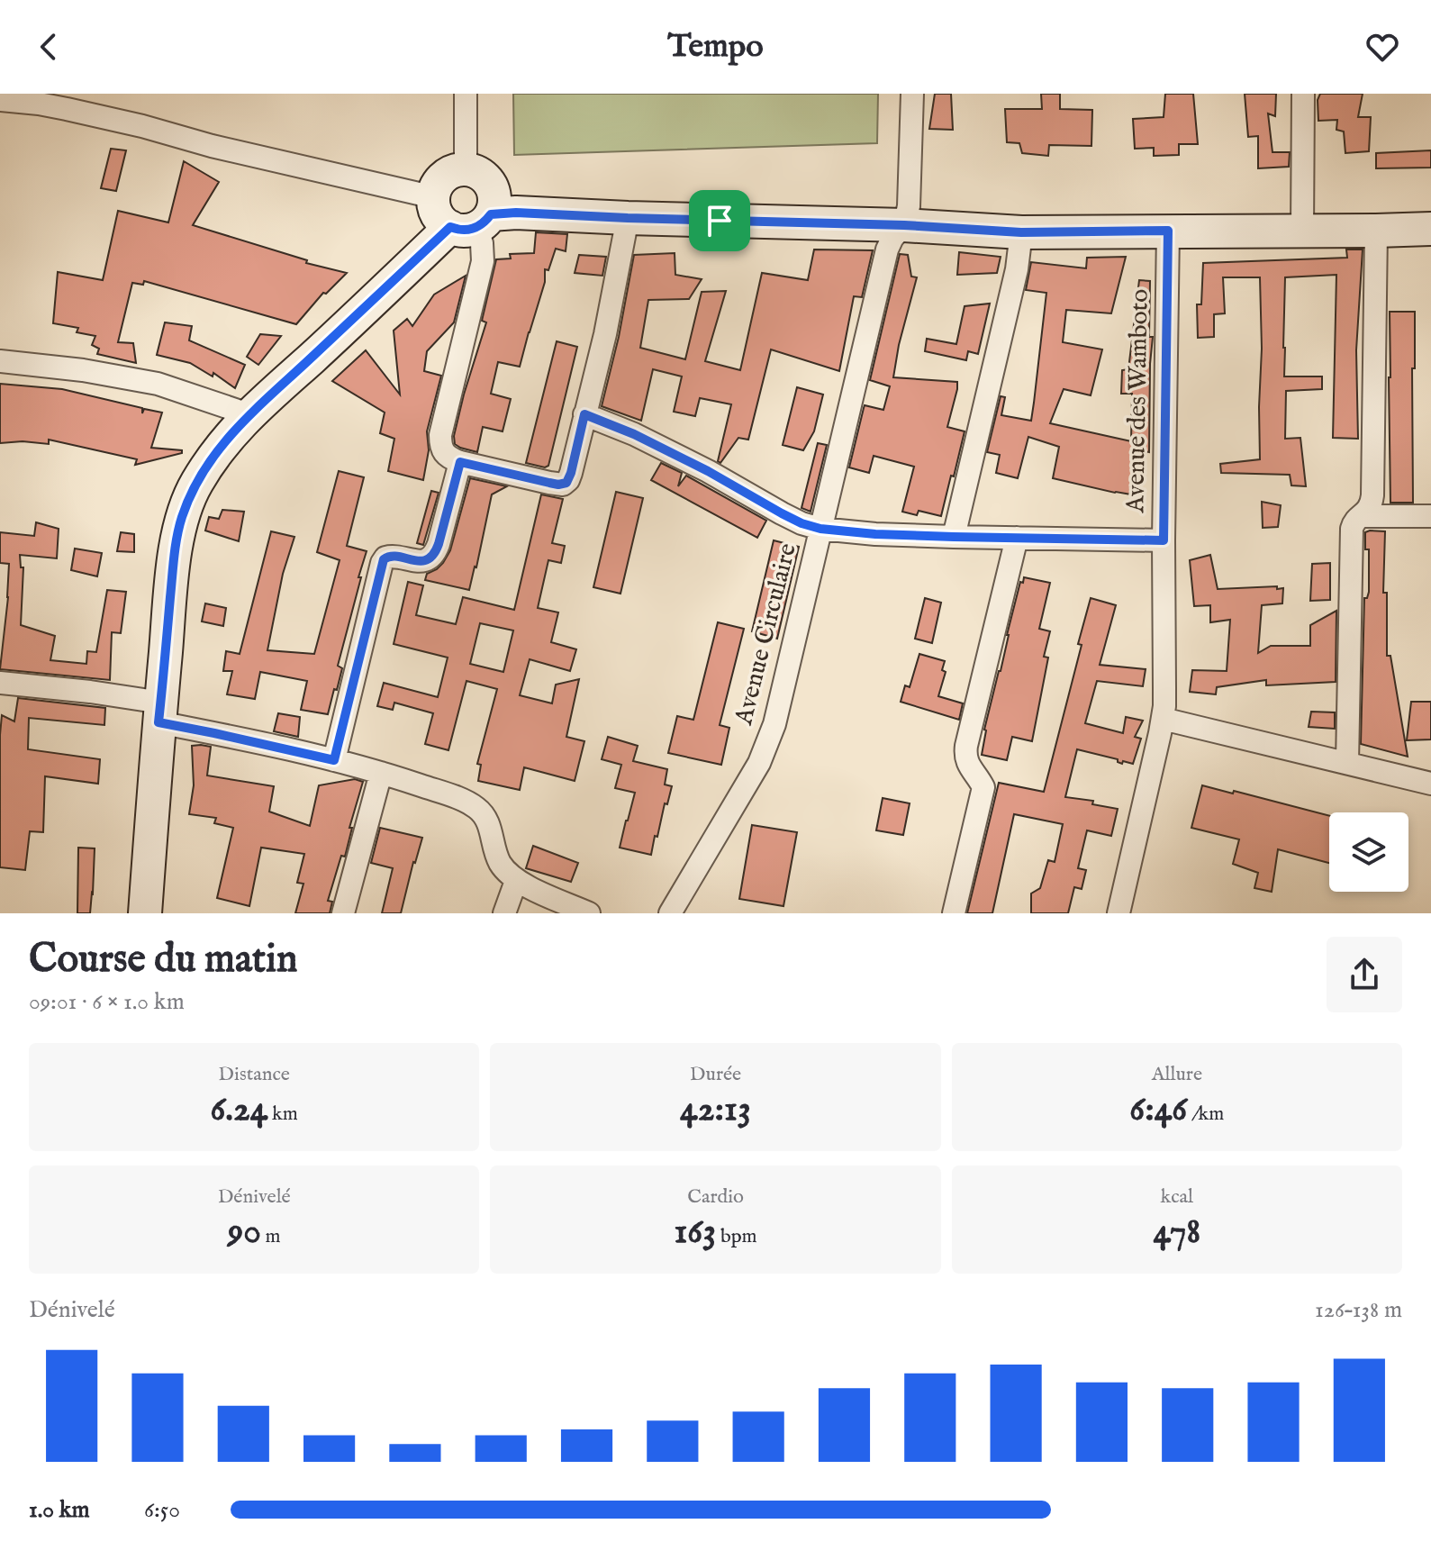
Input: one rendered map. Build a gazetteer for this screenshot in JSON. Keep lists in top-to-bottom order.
{
  "streets": {
    "street": ["Avenue des Wamboto", "Avenue Circulaire"]
  },
  "page": {
    "header": "Tempo",
    "heading": ["Course du matin", "09:01 · 6 × 1.0 km"],
    "stats": [
      ["Distance", "6.24 km"],
      ["Durée", "42:13"],
      ["Allure", "6:46 /km"],
      ["Dénivelé", "90 m"],
      ["Cardio", "163 bpm"],
      ["kcal", "478"]
    ],
    "chart": ["Dénivelé", "126–138 m"],
    "list": [
      {
        "name": "1.0 km",
        "note": "6:50"
      }
    ]
  }
}
